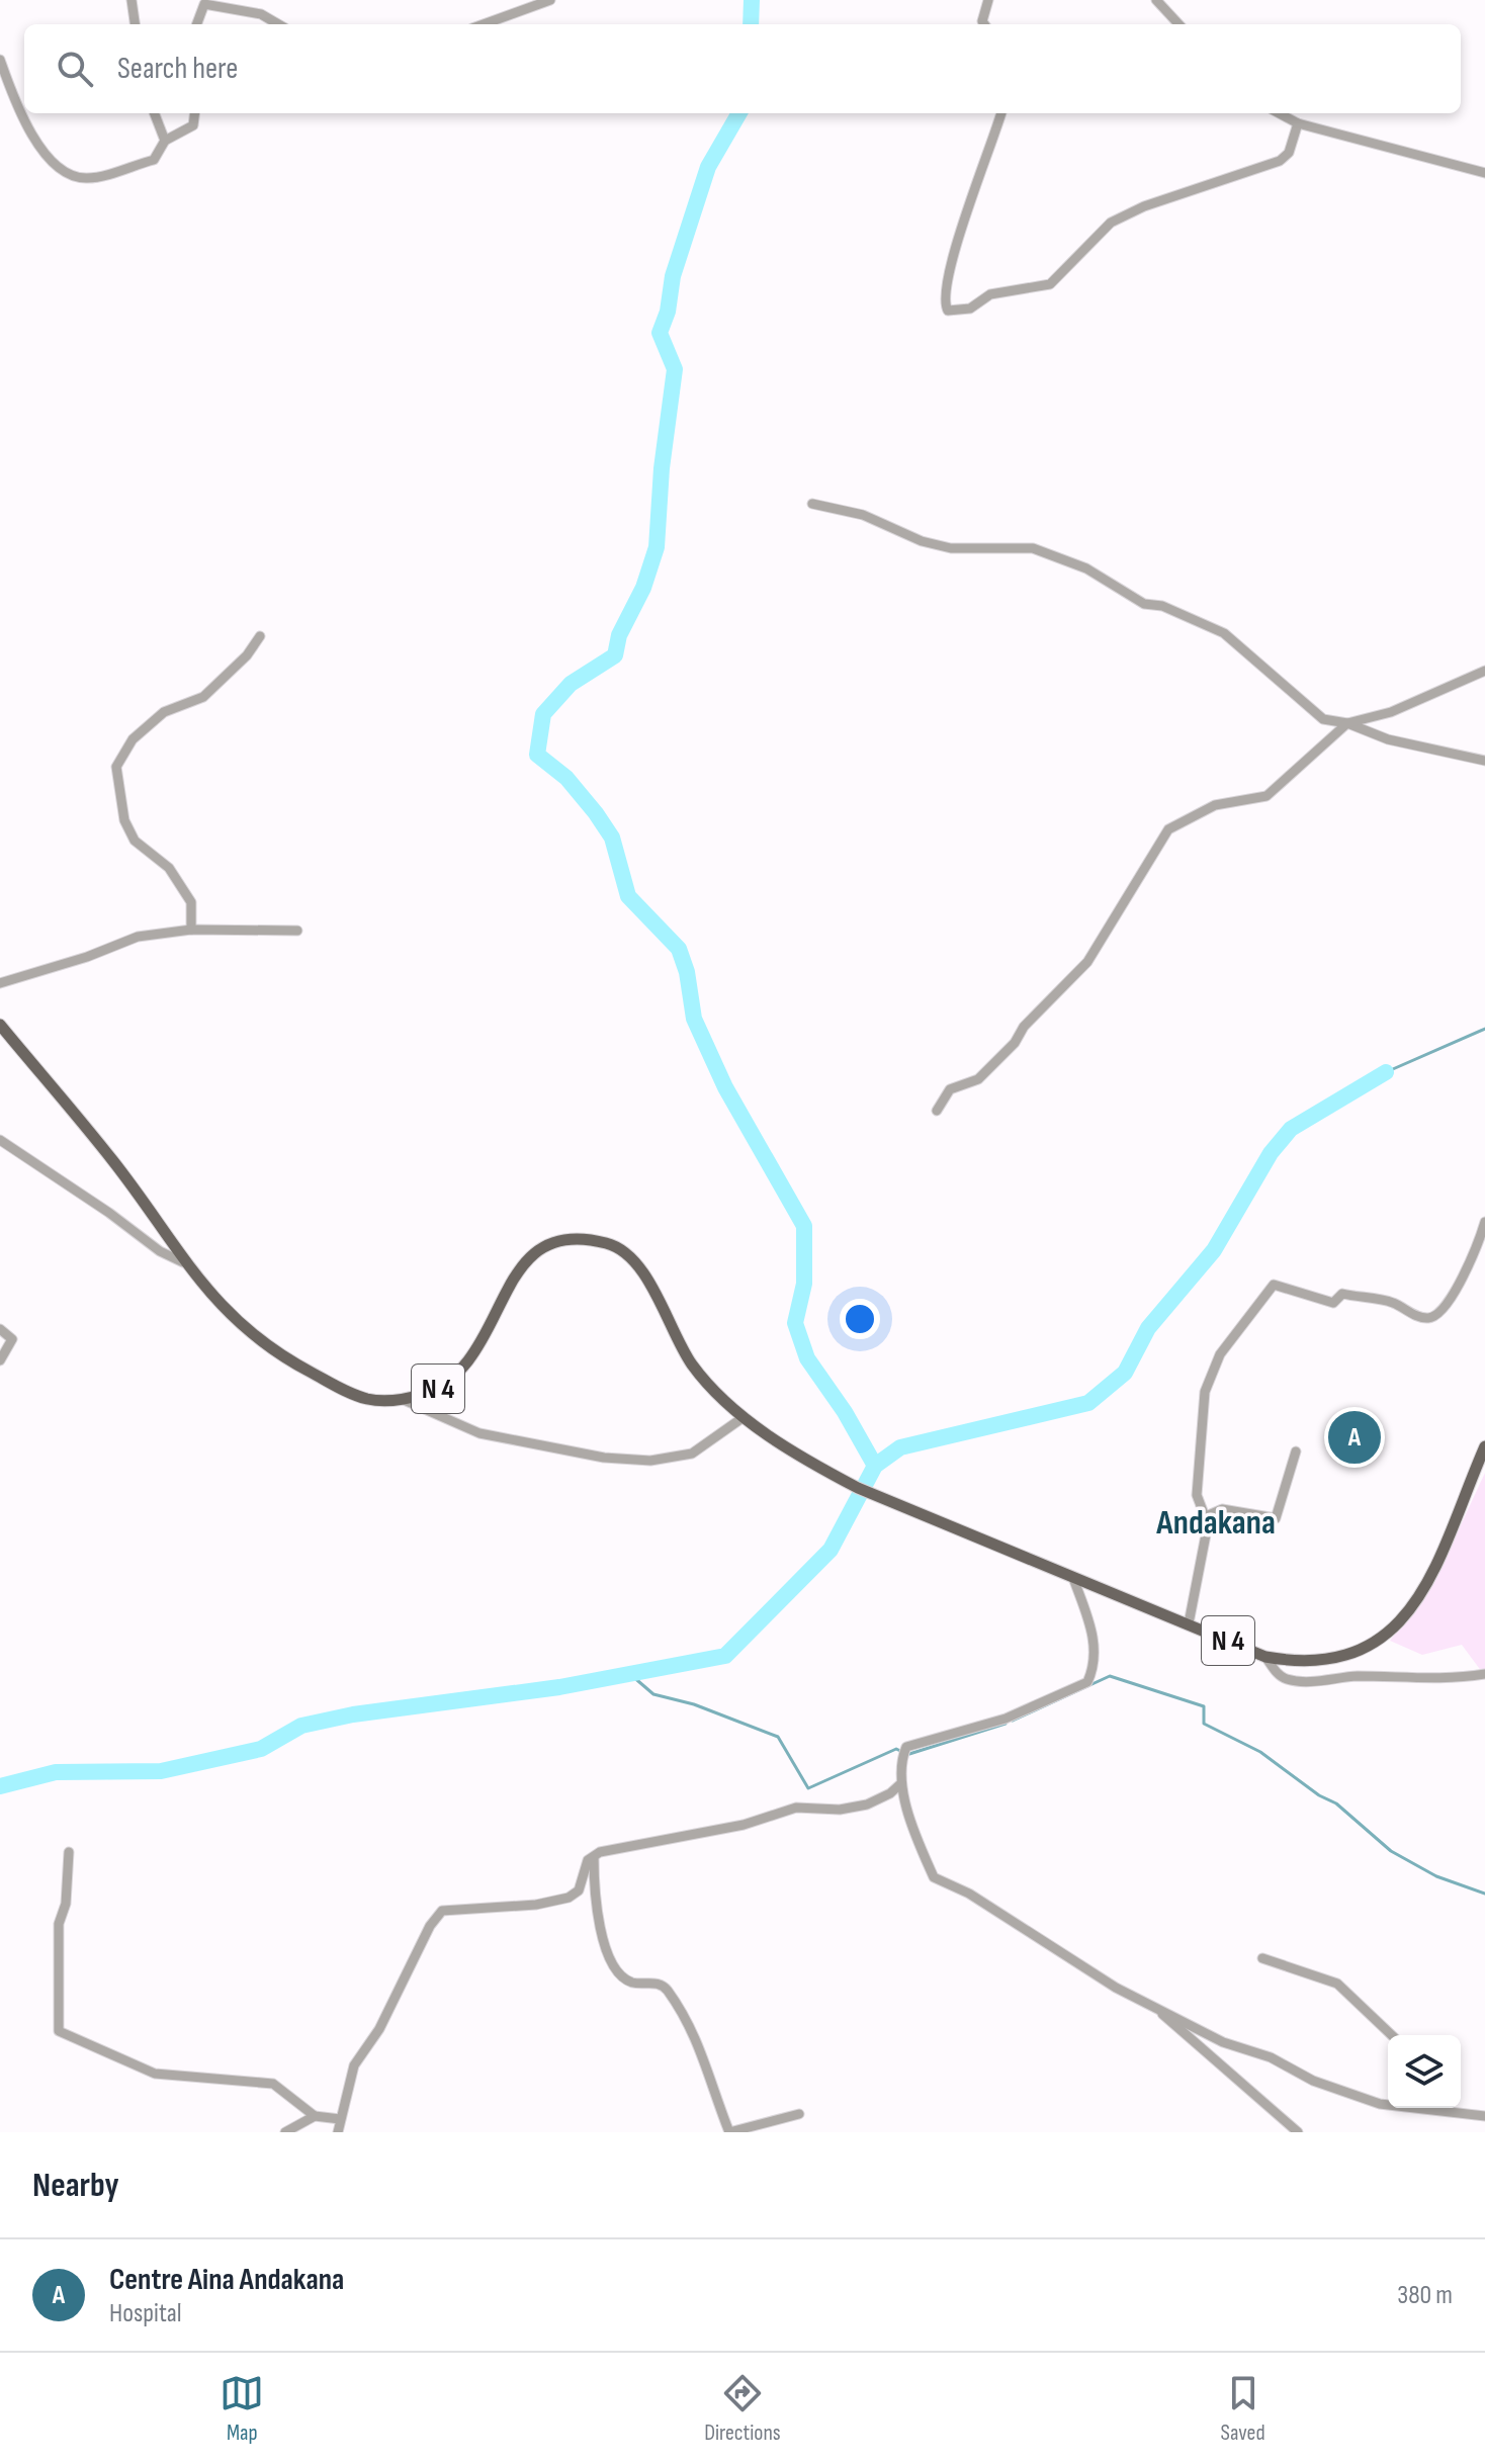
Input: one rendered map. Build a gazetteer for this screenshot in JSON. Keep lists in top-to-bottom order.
{
  "streets": {
    "main road": ["N 4"]
  },
  "districts": ["Andakana"],
  "page": {
    "search": "Search here",
    "pins": "A",
    "heading": "Nearby",
    "list": [
      {
        "mark": "A",
        "name": "Centre Aina Andakana",
        "note": "Hospital",
        "value": "380 m"
      }
    ],
    "nav": ["Map", "Directions", "Saved"]
  }
}
